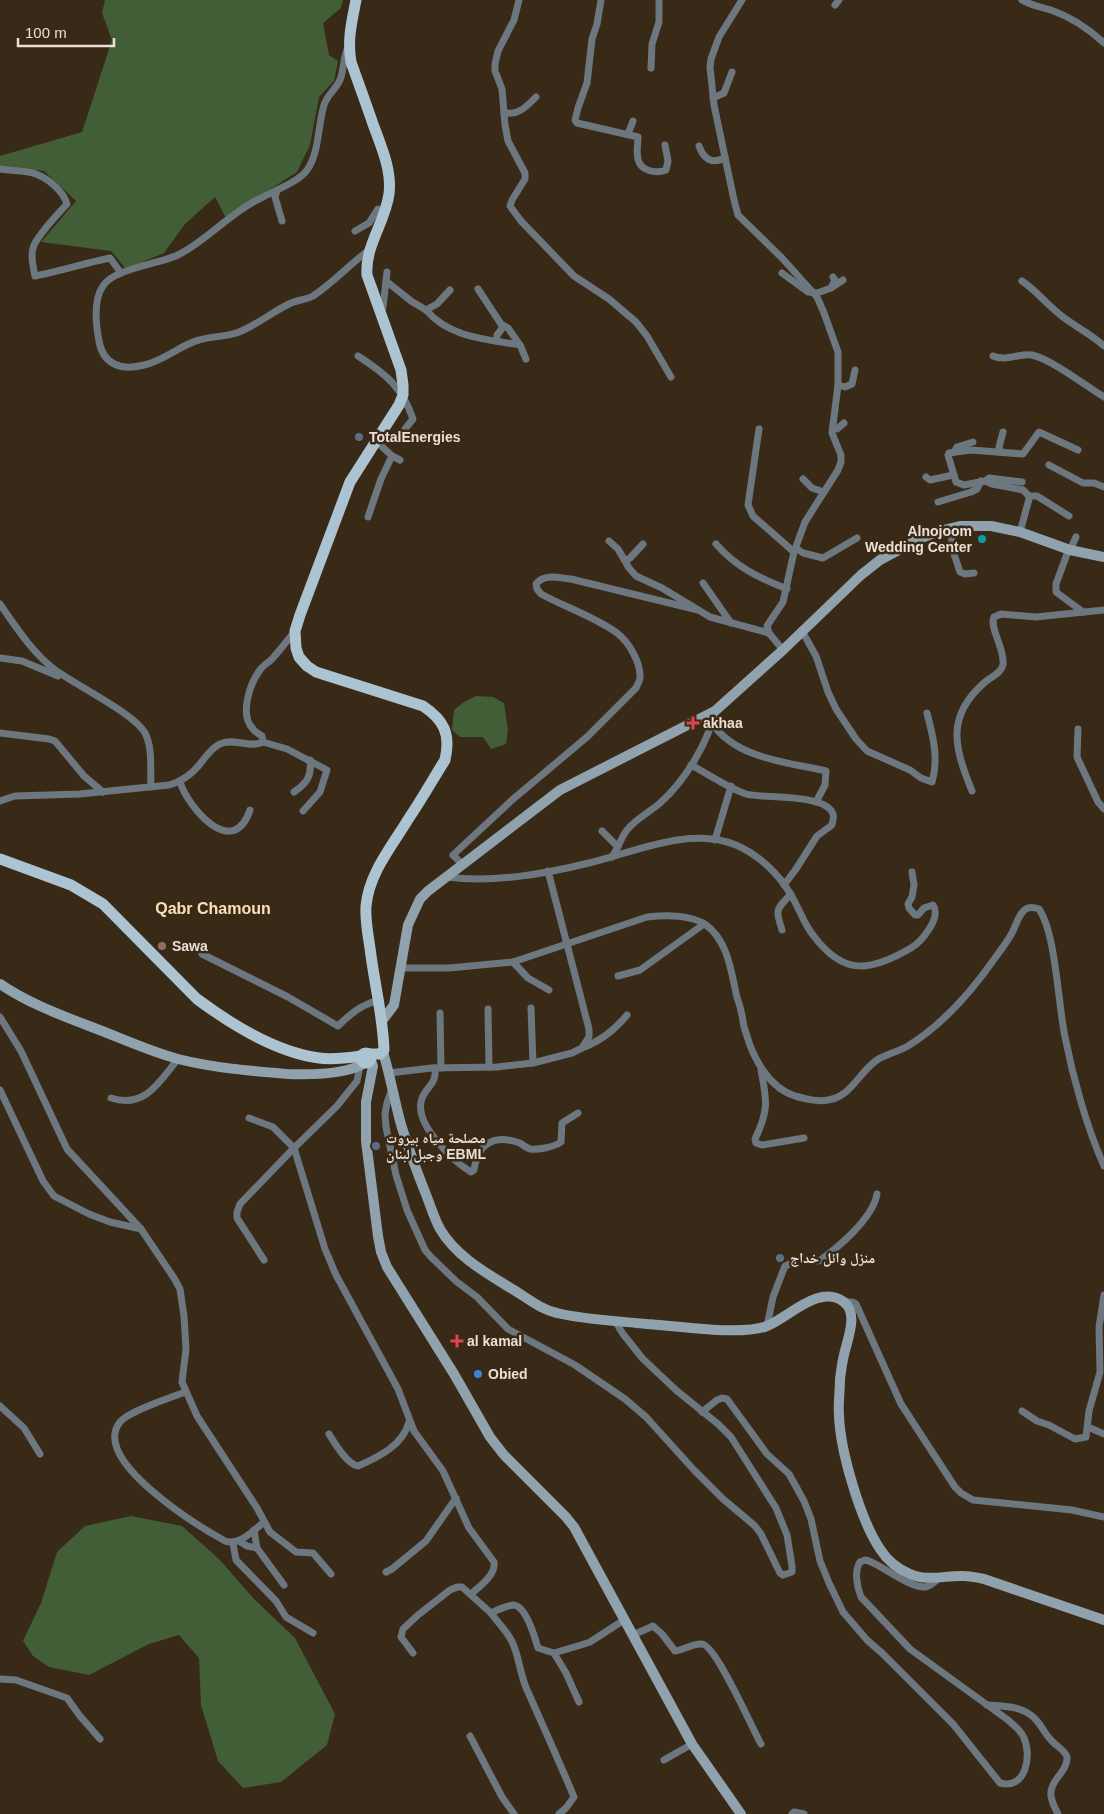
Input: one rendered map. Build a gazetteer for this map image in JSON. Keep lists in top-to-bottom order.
{
  "districts": ["Qabr Chamoun"],
  "places": {
    "other": [
      "TotalEnergies",
      "Alnojoom Wedding Center",
      "Sawa",
      "مصلحة مياه بيروت وجبل لبنان EBML",
      "منزل وائل خداج",
      "Obied"
    ],
    "health": ["akhaa", "al kamal"]
  },
  "scale_bar": "100 m"
}
